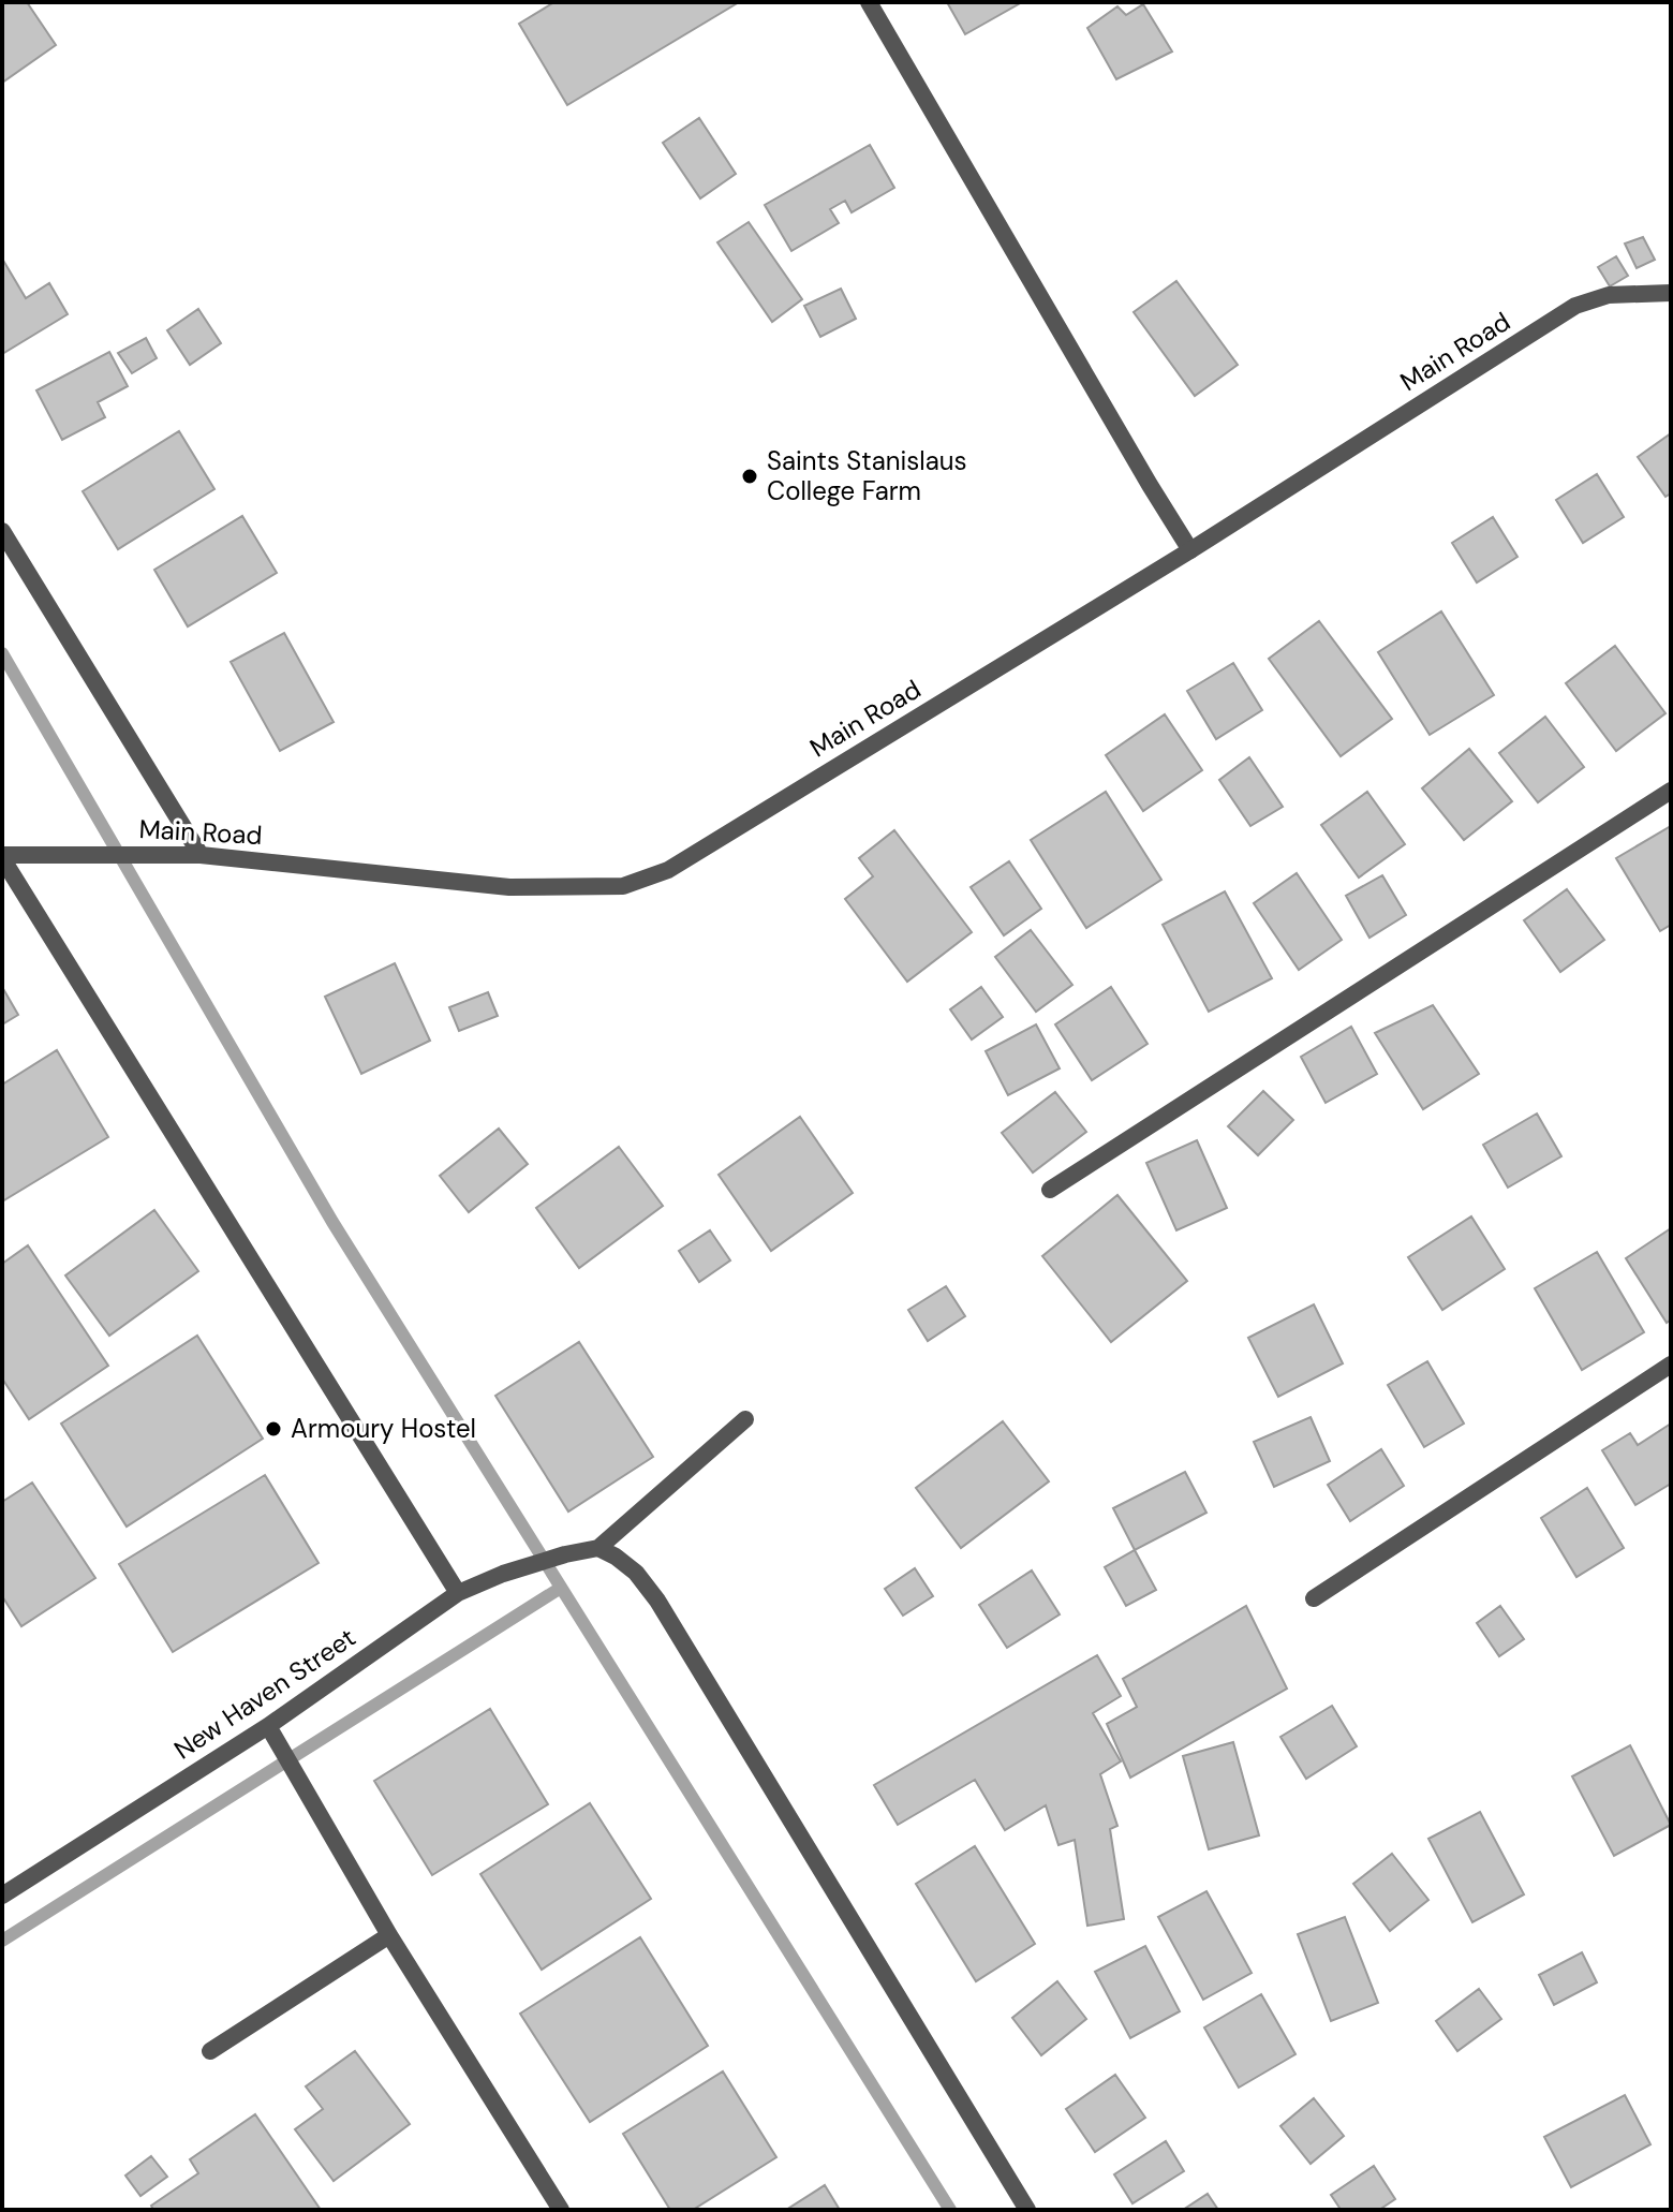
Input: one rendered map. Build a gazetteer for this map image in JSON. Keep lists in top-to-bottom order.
{
  "streets": {
    "street": ["Main Road", "New Haven Street"]
  },
  "places": ["Saints Stanislaus College Farm", "Armoury Hostel"]
}
